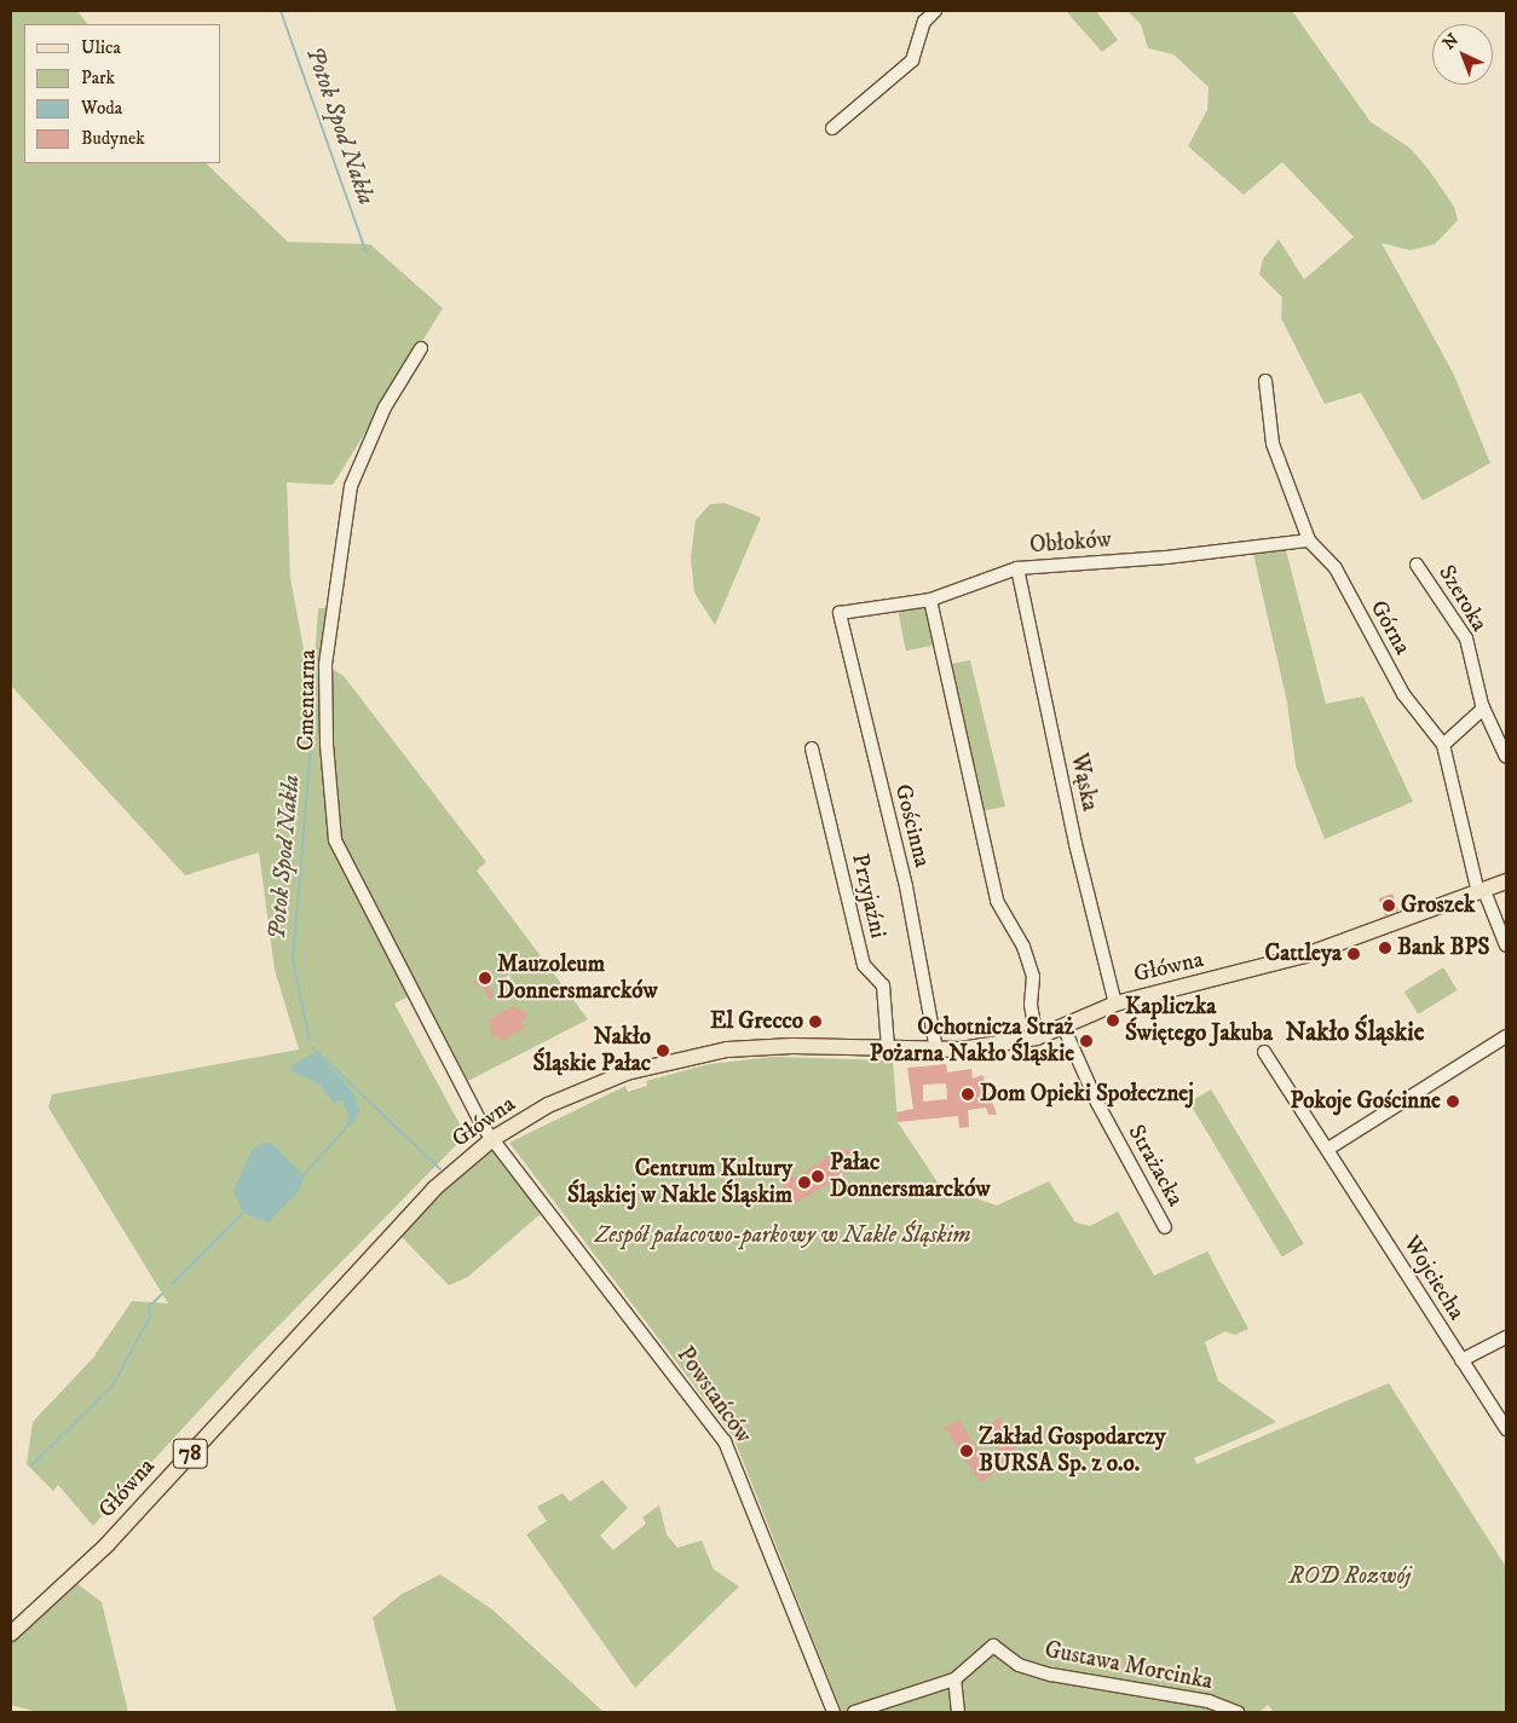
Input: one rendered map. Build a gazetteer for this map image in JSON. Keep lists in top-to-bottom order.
{
  "streets": {
    "main road": ["Główna", "78"],
    "street": [
      "Obłoków",
      "Szeroka",
      "Górna",
      "Cmentarna",
      "Wąska",
      "Gościnna",
      "Przyjaźni",
      "Strażacka",
      "Wojciecha",
      "Powstańców",
      "Gustawa Morcinka"
    ]
  },
  "crossings": [
    ["Obłoków", "Górna"],
    ["Obłoków", "Wąska"],
    ["Obłoków", "Gościnna"],
    ["Górna", "Główna"],
    ["Cmentarna", "Główna"],
    ["Cmentarna", "Powstańców"],
    ["Wąska", "Główna"],
    ["Gościnna", "Główna"],
    ["Przyjaźni", "Główna"],
    ["Główna", "Strażacka"],
    ["Główna", "Powstańców"]
  ],
  "districts": ["Nakło Śląskie"],
  "water": ["Potok Spod Nakła"],
  "parks": ["Zespół pałacowo-parkowy w Nakle Śląskim", "ROD Rozwój"],
  "places": [
    "Groszek",
    "Bank BPS",
    "Cattleya",
    "Mauzoleum Donnersmarcków",
    "Kapliczka Świętego Jakuba",
    "El Grecco",
    "Ochotnicza Straż Pożarna Nakło Śląskie",
    "Nakło Śląskie Pałac",
    "Dom Opieki Społecznej",
    "Pokoje Gościnne",
    "Pałac Donnersmarcków",
    "Centrum Kultury Śląskiej w Nakle Śląskim",
    "Zakład Gospodarczy BURSA Sp. z o.o."
  ],
  "legend": [
    "Ulica",
    "Park",
    "Woda",
    "Budynek"
  ],
  "north": "top left"
}
